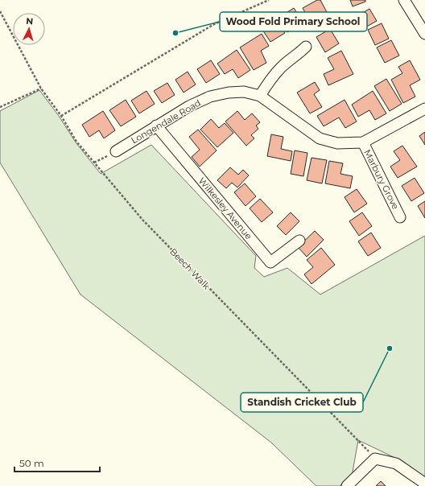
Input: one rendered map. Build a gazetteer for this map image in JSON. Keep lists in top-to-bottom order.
{
  "streets": {
    "street": ["Longendale Road", "Marbury Grove", "Wilkesley Avenue"],
    "path": ["Beech Walk"]
  },
  "crossings": [
    ["Longendale Road", "Marbury Grove"],
    ["Longendale Road", "Wilkesley Avenue"]
  ],
  "places": ["Wood Fold Primary School", "Standish Cricket Club"],
  "scale_bar": "50 m",
  "north": "top"
}
